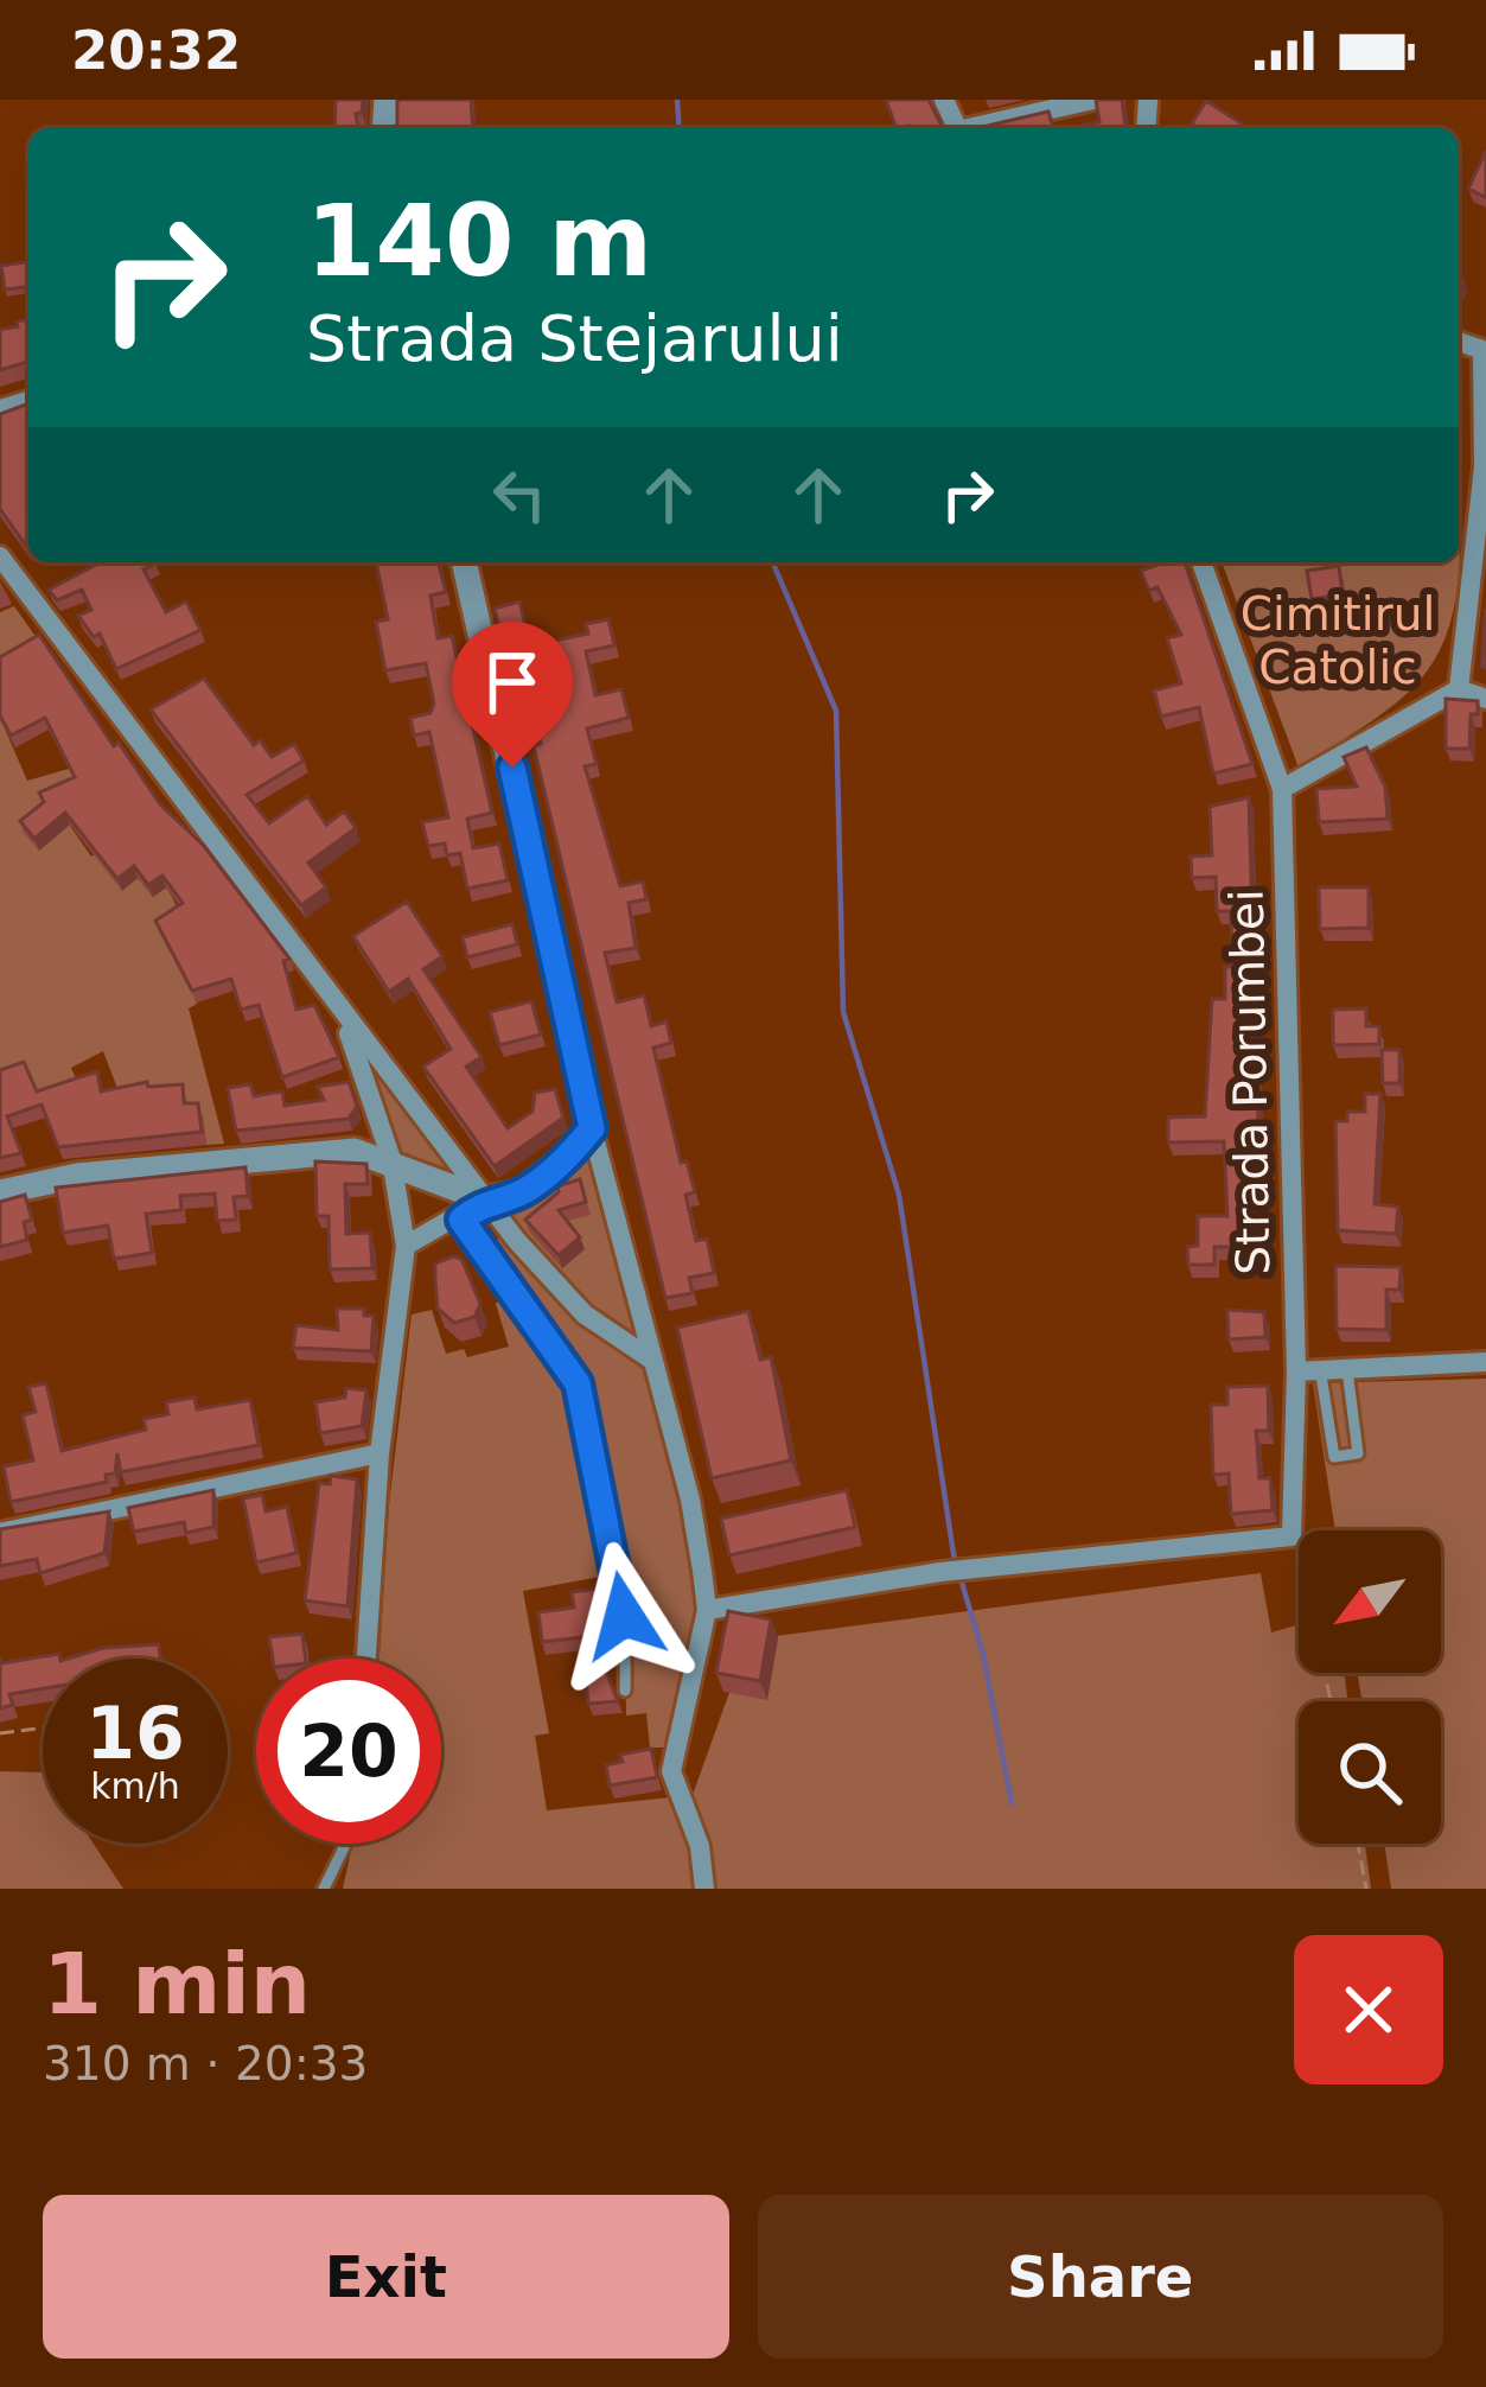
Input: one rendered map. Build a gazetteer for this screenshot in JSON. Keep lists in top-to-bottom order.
{
  "streets": {
    "street": ["Strada Porumbei"]
  },
  "parks": ["Cimitirul Catolic"],
  "north": "bottom left",
  "page": {
    "status": "20:32",
    "turn": ["140 m", "Strada Stejarului"],
    "speed": "16 km/h",
    "limit": "20",
    "heading": ["1 min", "310 m · 20:33"],
    "buttons": ["Exit", "Share"]
  }
}
